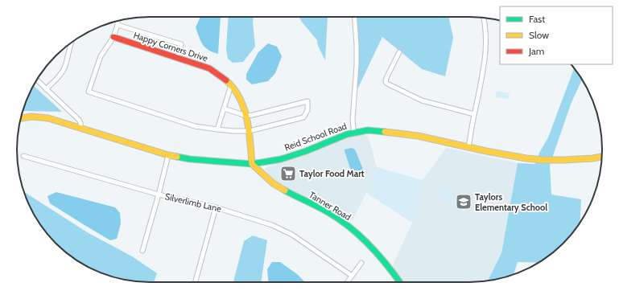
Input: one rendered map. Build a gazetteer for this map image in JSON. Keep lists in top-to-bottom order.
{
  "streets": {
    "street": [
      "Happy Corners Drive",
      "Reid School Road",
      "Silverlimb Lane",
      "Tanner Road"
    ]
  },
  "crossings": [
    ["Happy Corners Drive", "Reid School Road"],
    ["Happy Corners Drive", "Tanner Road"],
    ["Reid School Road", "Tanner Road"]
  ],
  "places": {
    "supermarket": ["Taylor Food Mart"],
    "school or university": ["Taylors Elementary School"]
  },
  "legend": ["Fast", "Slow", "Jam"]
}
